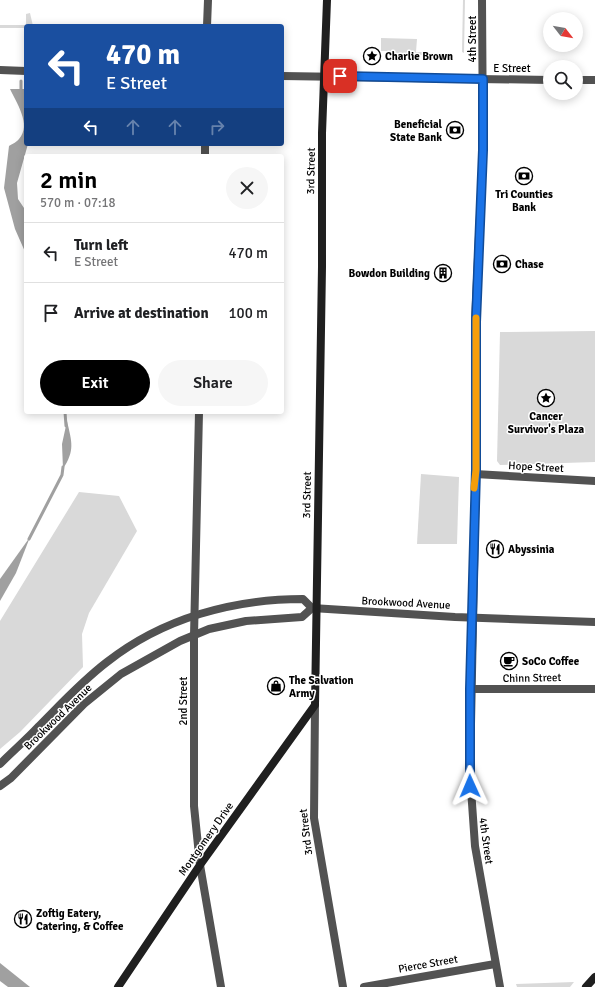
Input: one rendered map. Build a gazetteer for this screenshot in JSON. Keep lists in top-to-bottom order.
{
  "streets": {
    "main road": ["3rd Street", "Montgomery Drive"],
    "street": [
      "4th Street",
      "E Street",
      "Hope Street",
      "Brookwood Avenue",
      "Chinn Street",
      "2nd Street",
      "Pierce Street"
    ]
  },
  "crossings": [
    ["4th Street", "E Street"],
    ["4th Street", "Hope Street"],
    ["4th Street", "Brookwood Avenue"],
    ["4th Street", "Chinn Street"],
    ["4th Street", "Pierce Street"],
    ["E Street", "3rd Street"],
    ["3rd Street", "Brookwood Avenue"],
    ["3rd Street", "Montgomery Drive"],
    ["Brookwood Avenue", "2nd Street"],
    ["2nd Street", "Montgomery Drive"]
  ],
  "places": {
    "place": ["Charlie Brown", "Cancer Survivor's Plaza"],
    "bank": ["Beneficial State Bank", "Tri Counties Bank", "Chase"],
    "building": ["Bowdon Building"],
    "restaurant": ["Abyssinia", "Zoftig Eatery, Catering, & Coffee"],
    "cafe": ["SoCo Coffee"],
    "shop": ["The Salvation Army"]
  },
  "north": "bottom right",
  "page": {
    "turn": ["470 m", "E Street"],
    "heading": ["2 min", "570 m · 07:18"],
    "list": [
      {
        "name": "Turn left",
        "note": "E Street",
        "value": "470 m"
      },
      {
        "name": "Arrive at destination",
        "value": "100 m"
      }
    ],
    "buttons": ["Exit", "Share"]
  }
}
